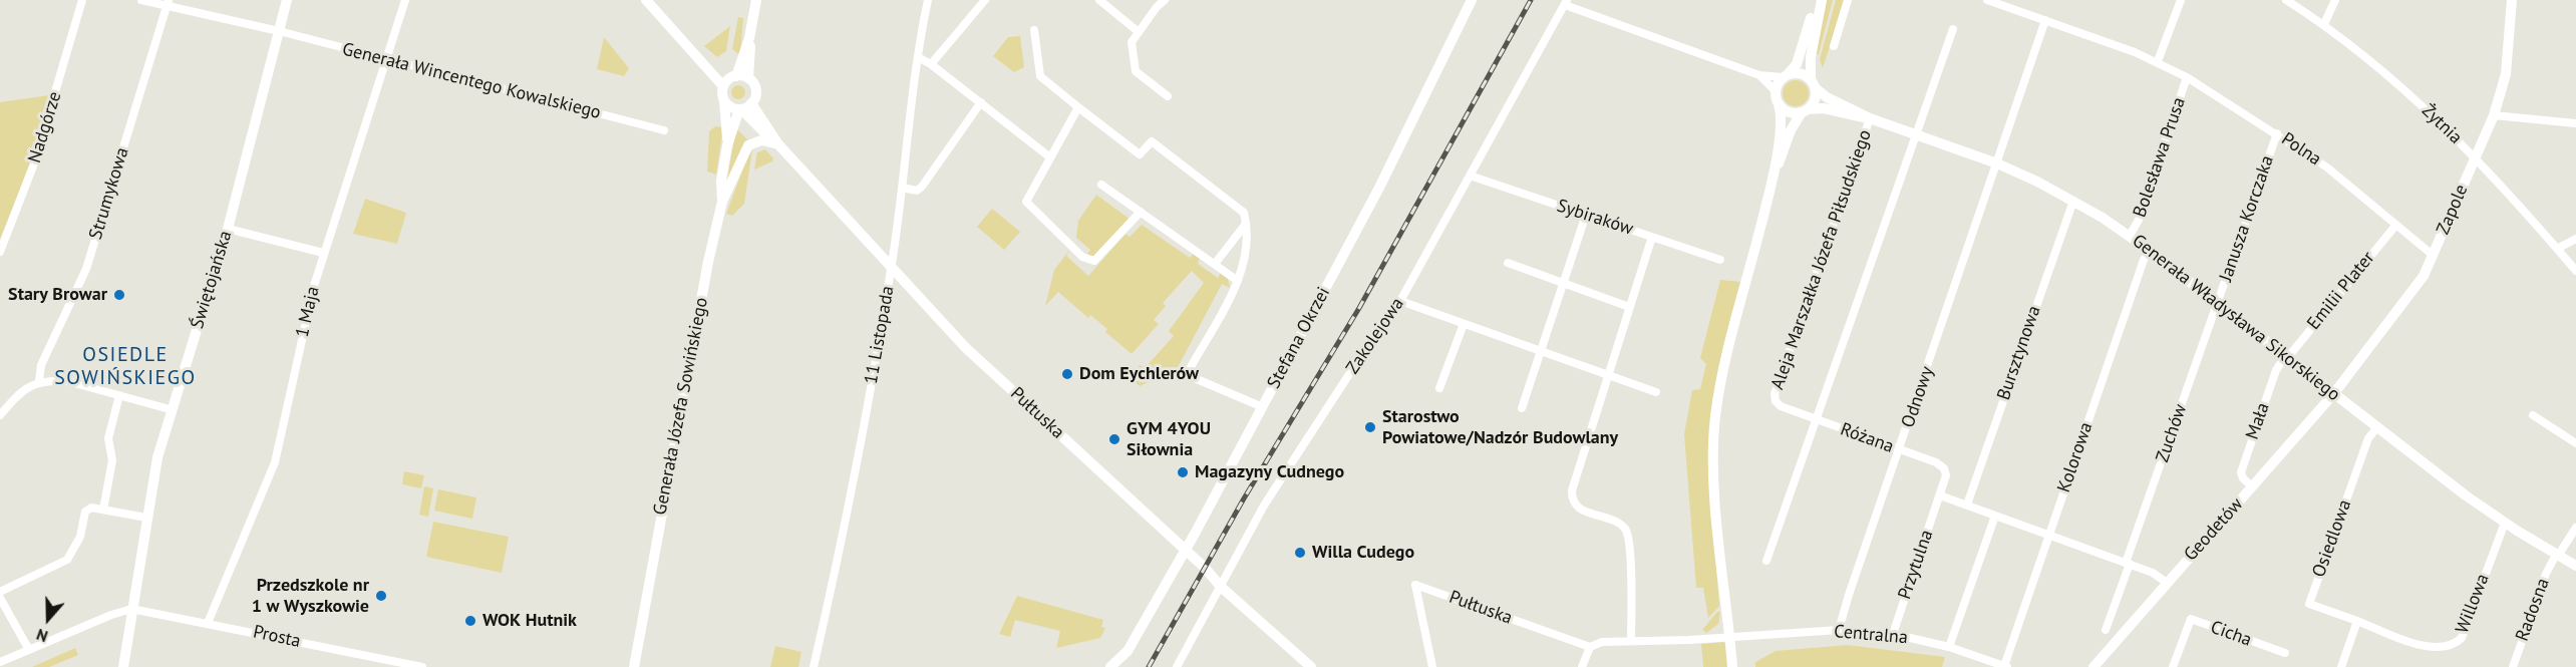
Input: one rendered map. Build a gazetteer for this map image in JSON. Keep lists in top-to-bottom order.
{
  "streets": {
    "street": [
      "Generała Wincentego Kowalskiego",
      "Żytnia",
      "Nadgórze",
      "Polna",
      "Bolesława Prusa",
      "Strumykowa",
      "Zapole",
      "Sybiraków",
      "Janusza Korczaka",
      "Aleja Marszałka Józefa Piłsudskiego",
      "Świętojańska",
      "Emilii Plater",
      "1 Maja",
      "Generała Władysława Sikorskiego",
      "11 Listopada",
      "Zakolejowa",
      "Stefana Okrzei",
      "Bursztynowa",
      "Odnowy",
      "Generała Józefa Sowińskiego",
      "Pułtuska",
      "Mała",
      "Zuchów",
      "Różana",
      "Kolorowa",
      "Geodetów",
      "Osiedlowa",
      "Przytulna",
      "Willowa",
      "Radosna",
      "Cicha",
      "Centralna",
      "Prosta"
    ]
  },
  "crossings": [
    ["Generała Wincentego Kowalskiego", "Strumykowa"],
    ["Generała Wincentego Kowalskiego", "Świętojańska"],
    ["Generała Wincentego Kowalskiego", "1 Maja"],
    ["Żytnia", "Zapole"],
    ["Polna", "Bolesława Prusa"],
    ["Polna", "Zapole"],
    ["Polna", "Janusza Korczaka"],
    ["Polna", "Emilii Plater"],
    ["Polna", "Odnowy"],
    ["Bolesława Prusa", "Generała Władysława Sikorskiego"],
    ["Zapole", "Generała Władysława Sikorskiego"],
    ["Zapole", "Geodetów"],
    ["Sybiraków", "Zakolejowa"],
    ["Janusza Korczaka", "Generała Władysława Sikorskiego"],
    ["Janusza Korczaka", "Zuchów"],
    ["Aleja Marszałka Józefa Piłsudskiego", "Generała Władysława Sikorskiego"],
    ["Aleja Marszałka Józefa Piłsudskiego", "Różana"],
    ["Świętojańska", "Prosta"],
    ["Emilii Plater", "Generała Władysława Sikorskiego"],
    ["Emilii Plater", "Mała"],
    ["1 Maja", "Prosta"],
    ["Generała Władysława Sikorskiego", "Bursztynowa"],
    ["Generała Władysława Sikorskiego", "Odnowy"],
    ["Generała Władysława Sikorskiego", "Mała"],
    ["Generała Władysława Sikorskiego", "Zuchów"],
    ["Generała Władysława Sikorskiego", "Różana"],
    ["Generała Władysława Sikorskiego", "Kolorowa"],
    ["Generała Władysława Sikorskiego", "Geodetów"],
    ["Generała Władysława Sikorskiego", "Osiedlowa"],
    ["Generała Władysława Sikorskiego", "Willowa"],
    ["Generała Władysława Sikorskiego", "Radosna"],
    ["11 Listopada", "Pułtuska"],
    ["Zakolejowa", "Pułtuska"],
    ["Stefana Okrzei", "Pułtuska"],
    ["Odnowy", "Różana"],
    ["Odnowy", "Centralna"],
    ["Generała Józefa Sowińskiego", "Pułtuska"],
    ["Mała", "Geodetów"],
    ["Różana", "Przytulna"],
    ["Kolorowa", "Centralna"],
    ["Osiedlowa", "Willowa"],
    ["Przytulna", "Centralna"]
  ],
  "districts": ["OSIEDLE SOWIŃSKIEGO"],
  "places": [
    "Stary Browar",
    "Dom Eychlerów",
    "Starostwo Powiatowe/Nadzór Budowlany",
    "GYM 4YOU Siłownia",
    "Magazyny Cudnego",
    "Willa Cudego",
    "Przedszkole nr 1 w Wyszkowie",
    "WOK Hutnik"
  ],
  "north": "bottom"
}
